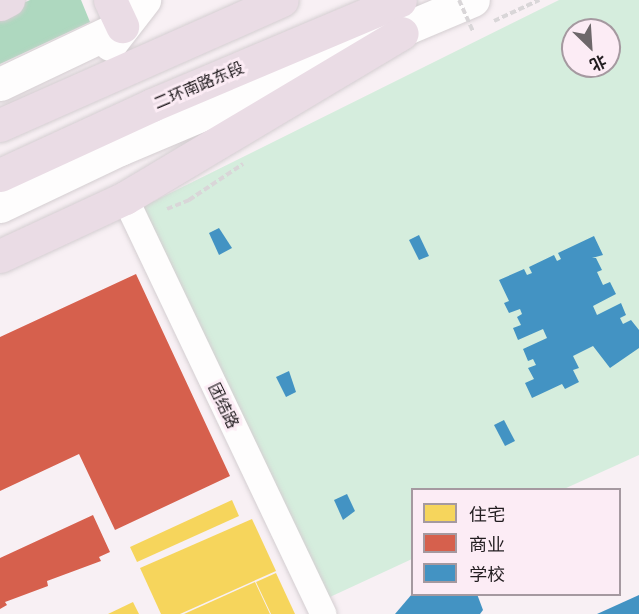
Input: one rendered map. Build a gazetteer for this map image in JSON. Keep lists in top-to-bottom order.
{
  "streets": {
    "highway": ["二环南路东段"],
    "street": ["团结路"]
  },
  "legend": ["住宅", "商业", "学校"],
  "north": "bottom right"
}
